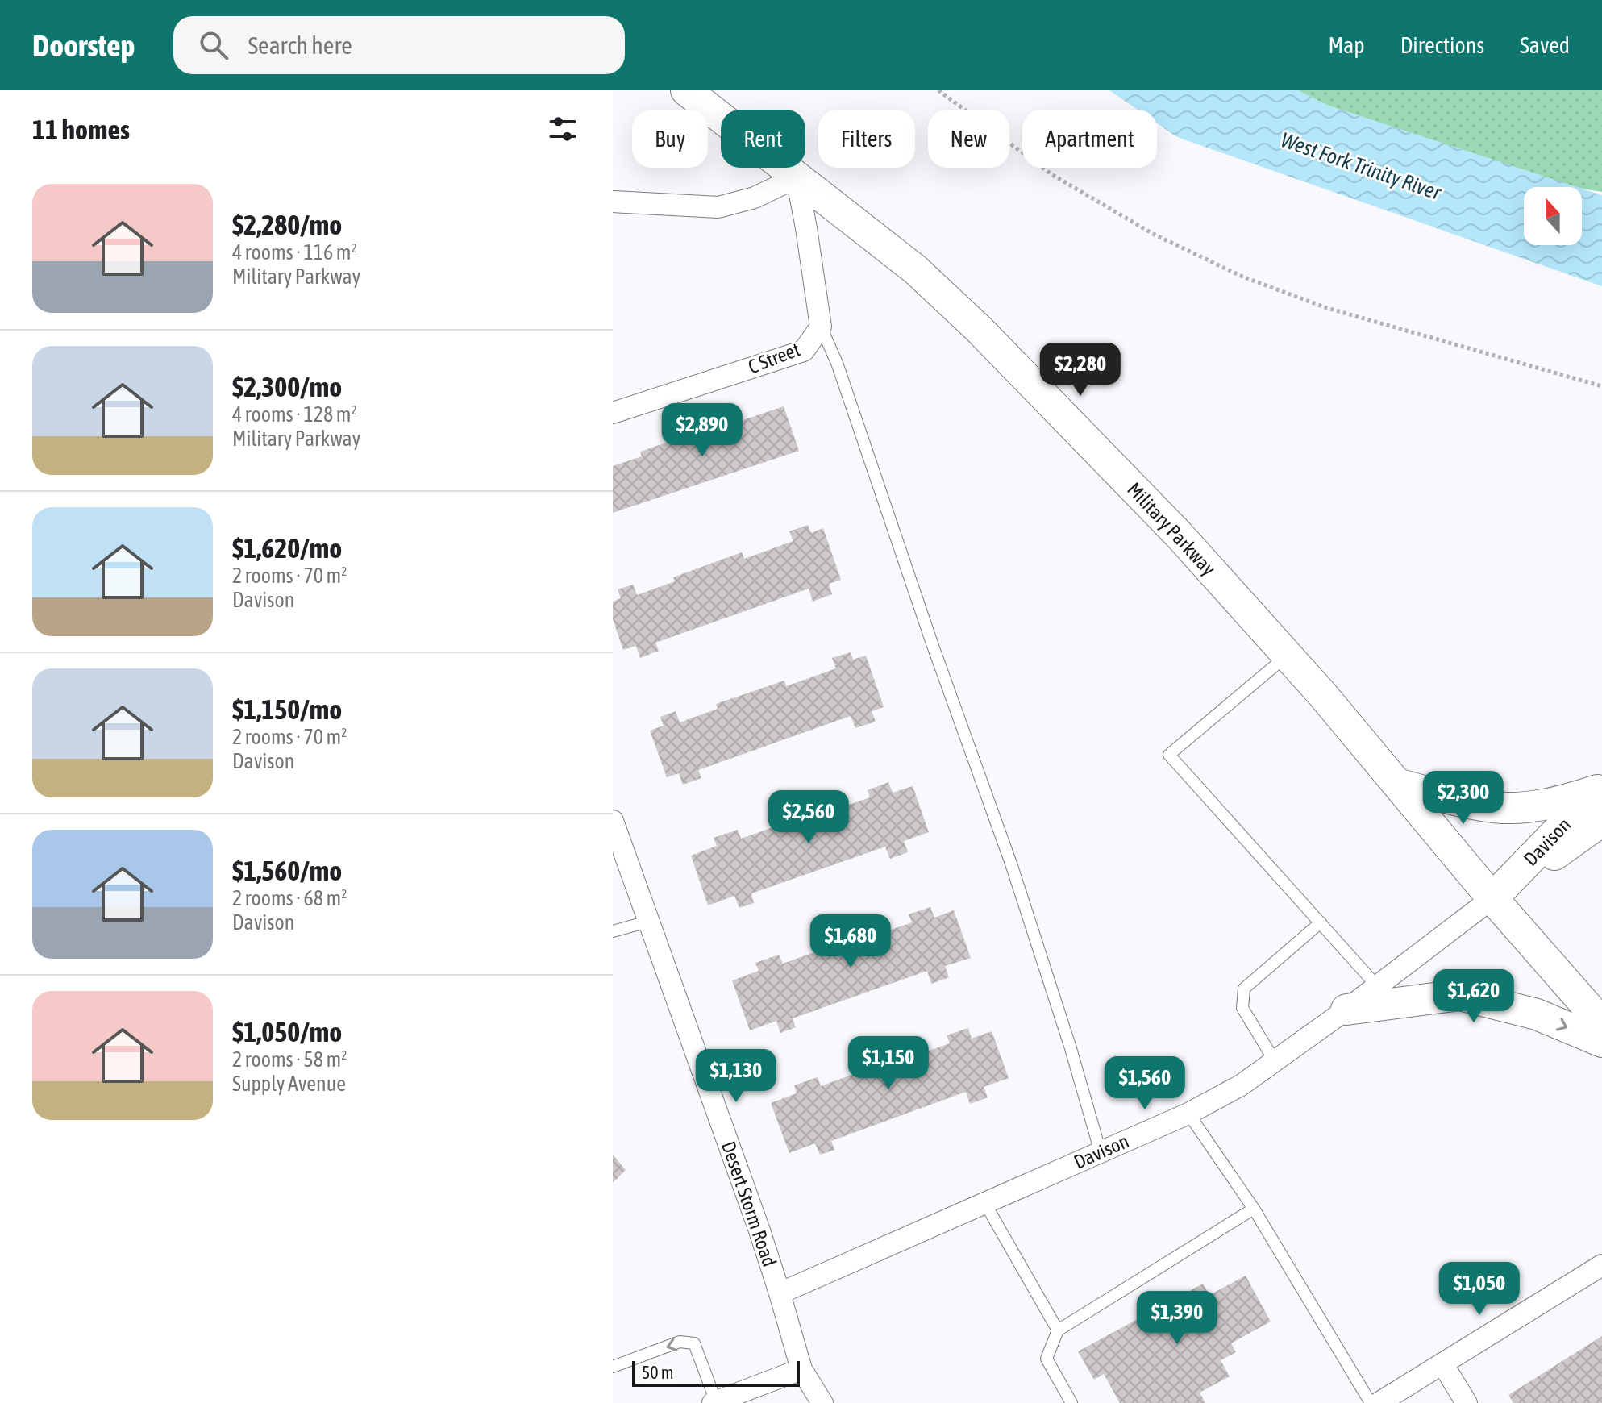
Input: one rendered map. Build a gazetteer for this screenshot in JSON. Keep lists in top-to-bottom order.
{
  "streets": {
    "street": [
      "C Street",
      "Military Parkway",
      "Davison",
      "Desert Storm Road"
    ]
  },
  "crossings": [
    ["C Street", "Military Parkway"],
    ["Military Parkway", "Davison"],
    ["Davison", "Desert Storm Road"]
  ],
  "water": ["West Fork Trinity River"],
  "scale_bar": "50 m",
  "north": "top",
  "page": {
    "header": "Doorstep",
    "search": "Search here",
    "nav": ["Map", "Directions", "Saved"],
    "heading": "11 homes",
    "chip": [
      "Buy",
      "Rent",
      "Filters",
      "New",
      "Apartment"
    ],
    "list": [
      {
        "name": "$2,280/mo",
        "note": "4 rooms · 116 m² · Military Parkway"
      },
      {
        "name": "$2,300/mo",
        "note": "4 rooms · 128 m² · Military Parkway"
      },
      {
        "name": "$1,620/mo",
        "note": "2 rooms · 70 m² · Davison"
      },
      {
        "name": "$1,150/mo",
        "note": "2 rooms · 70 m² · Davison"
      },
      {
        "name": "$1,560/mo",
        "note": "2 rooms · 68 m² · Davison"
      },
      {
        "name": "$1,050/mo",
        "note": "2 rooms · 58 m² · Supply Avenue"
      }
    ],
    "price": [
      "$2,280",
      "$2,890",
      "$2,300",
      "$2,560",
      "$1,680",
      "$1,620",
      "$1,150",
      "$1,130",
      "$1,560",
      "$1,050",
      "$1,390"
    ],
    "scale": "50 m"
  }
}
